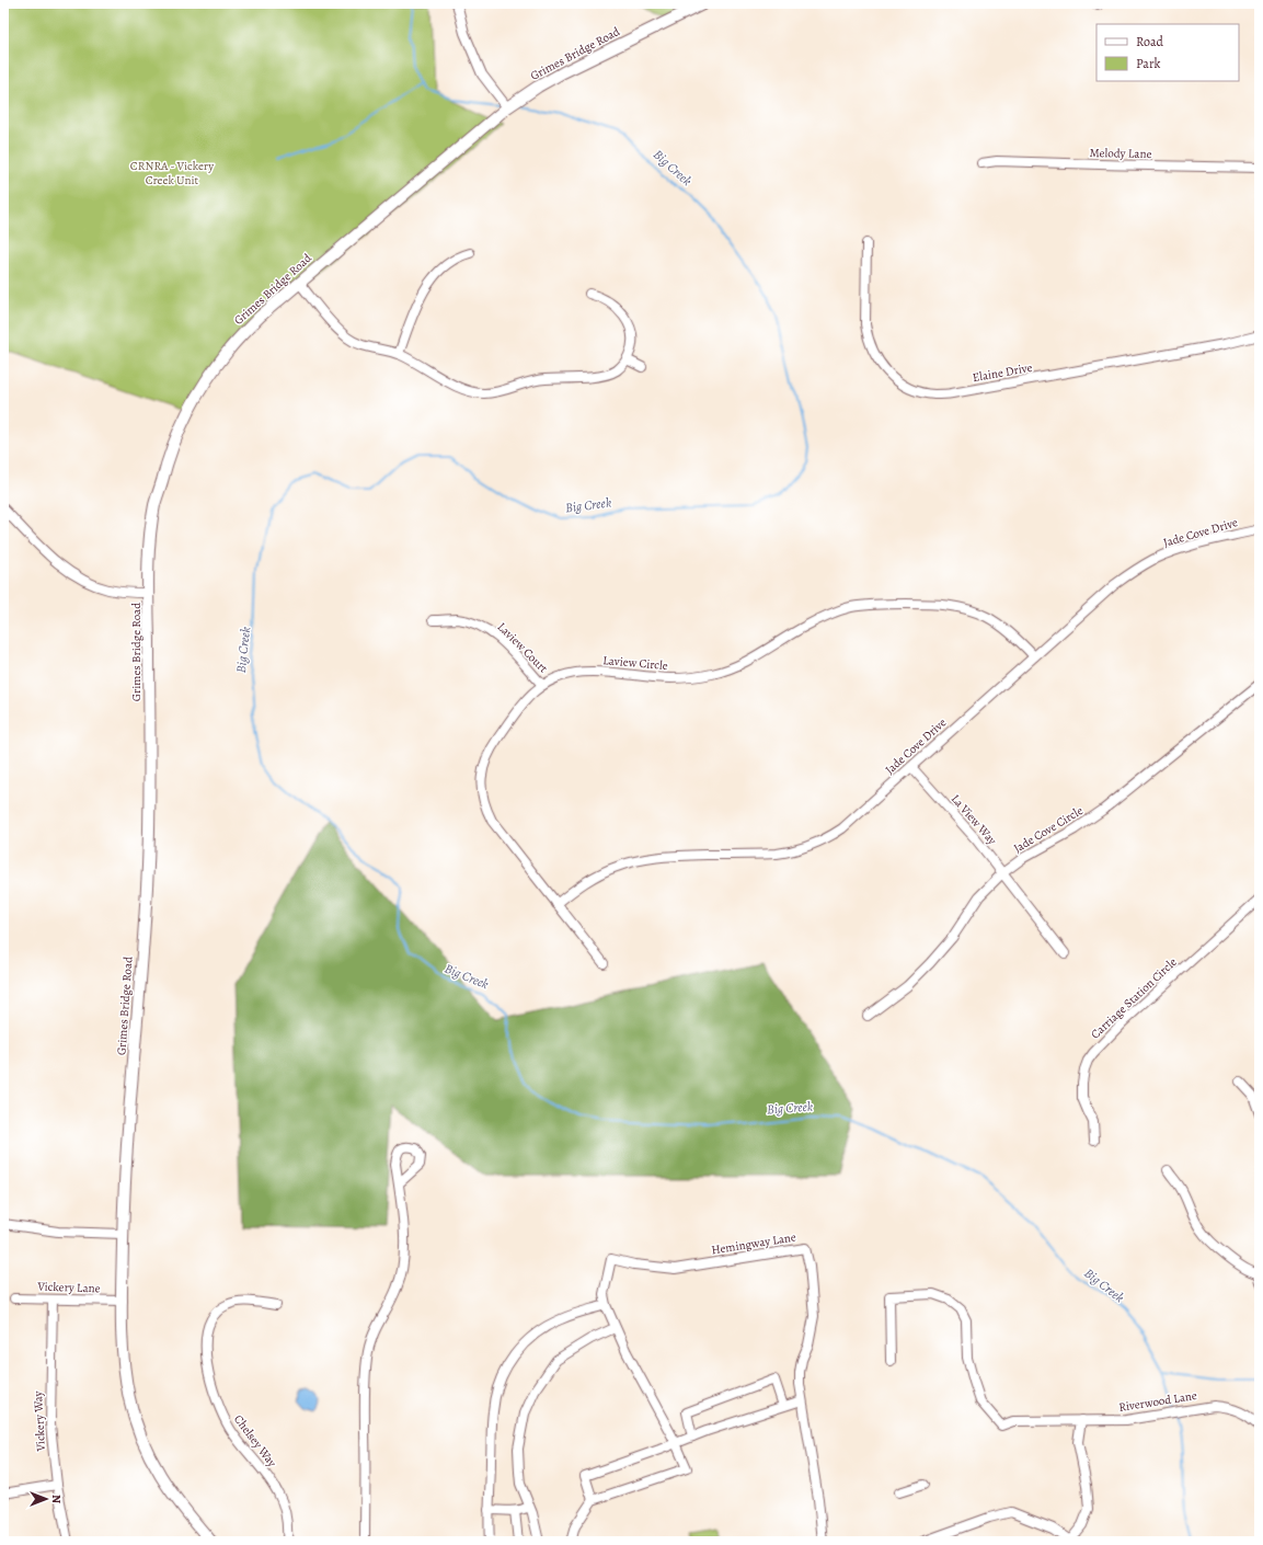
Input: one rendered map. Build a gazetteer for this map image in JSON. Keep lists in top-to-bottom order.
{
  "streets": {
    "street": [
      "Grimes Bridge Road",
      "Melody Lane",
      "Elaine Drive",
      "Jade Cove Drive",
      "Laview Court",
      "Laview Circle",
      "La View Way",
      "Jade Cove Circle",
      "Carriage Station Circle",
      "Hemingway Lane",
      "Vickery Lane",
      "Riverwood Lane",
      "Vickery Way",
      "Chelsey Way"
    ]
  },
  "crossings": [
    ["Grimes Bridge Road", "Vickery Lane"],
    ["Jade Cove Drive", "Laview Circle"],
    ["Jade Cove Drive", "La View Way"],
    ["Laview Court", "Laview Circle"],
    ["La View Way", "Jade Cove Circle"],
    ["Vickery Lane", "Vickery Way"]
  ],
  "water": ["Big Creek"],
  "parks": ["CRNRA - Vickery Creek Unit"],
  "legend": ["Road", "Park"],
  "north": "right"
}
